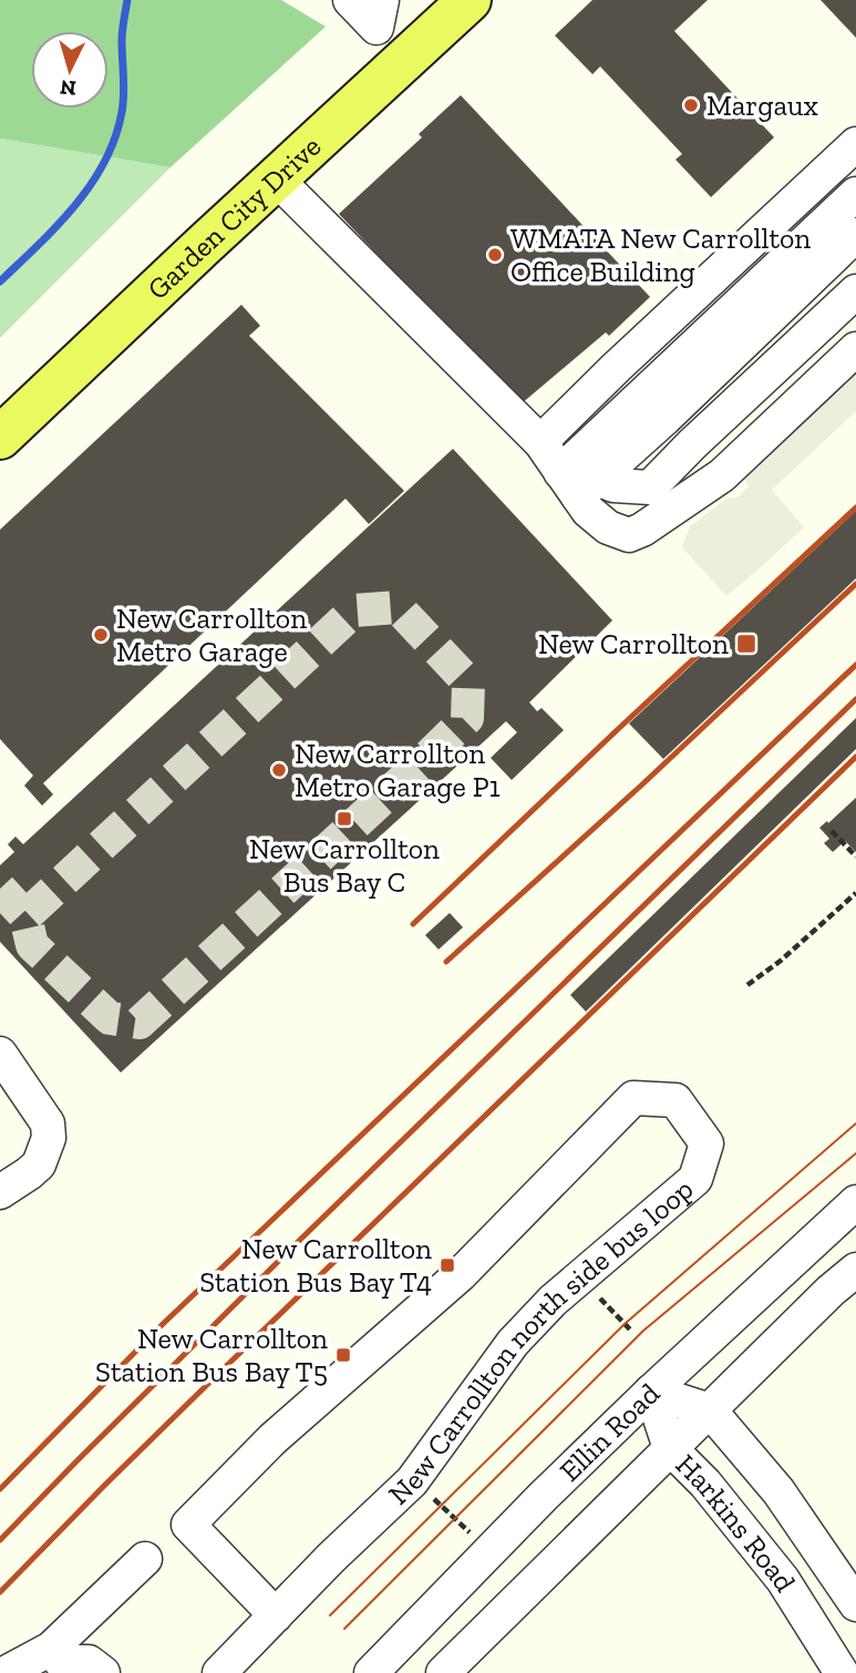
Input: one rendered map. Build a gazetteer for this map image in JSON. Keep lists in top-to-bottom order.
{
  "streets": {
    "main road": ["Garden City Drive"],
    "street": ["New Carrollton north side bus loop", "Ellin Road", "Harkins Road"]
  },
  "crossings": [
    ["Ellin Road", "Harkins Road"]
  ],
  "places": {
    "other": [
      "Margaux",
      "WMATA New Carrollton Office Building",
      "New Carrollton Metro Garage",
      "New Carrollton Metro Garage P1"
    ],
    "transit": [
      "New Carrollton",
      "New Carrollton Bus Bay C",
      "New Carrollton Station Bus Bay T4",
      "New Carrollton Station Bus Bay T5"
    ]
  },
  "north": "bottom"
}
